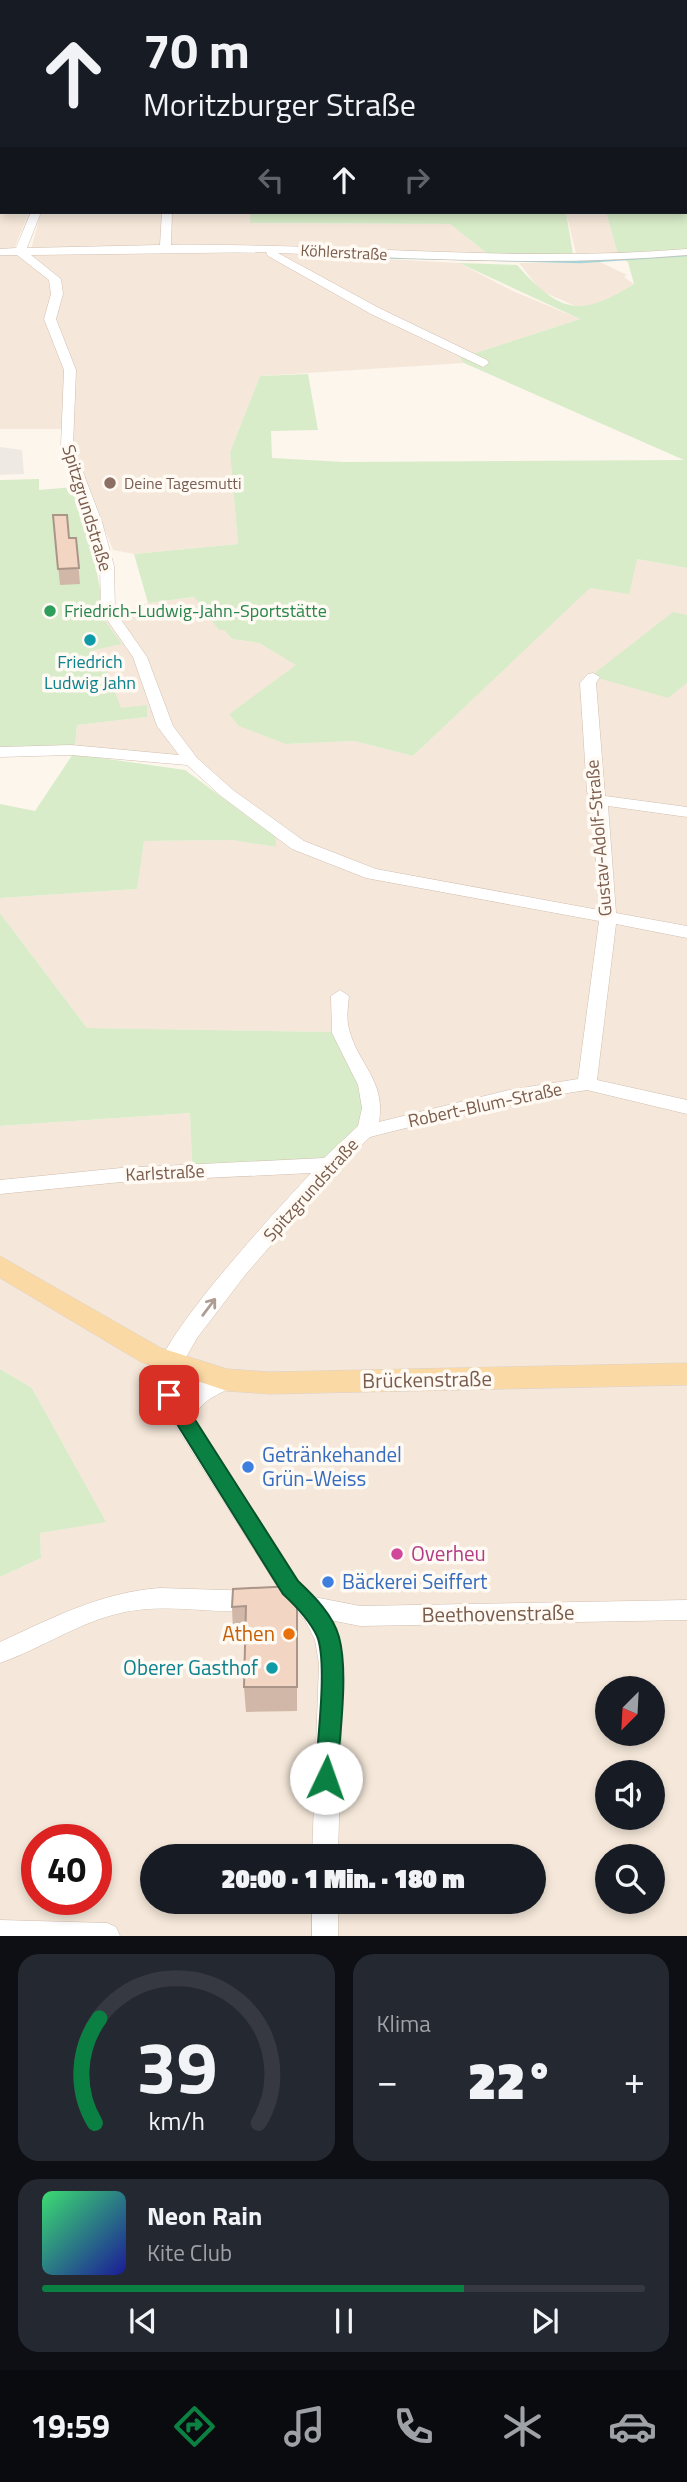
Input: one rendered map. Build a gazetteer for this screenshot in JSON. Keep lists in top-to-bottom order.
{
  "streets": {
    "main road": ["Brückenstraße"],
    "street": [
      "Köhlerstraße",
      "Spitzgrundstraße",
      "Gustav-Adolf-Straße",
      "Robert-Blum-Straße",
      "Karlstraße",
      "Beethovenstraße"
    ]
  },
  "crossings": [
    ["Köhlerstraße", "Spitzgrundstraße"],
    ["Spitzgrundstraße", "Gustav-Adolf-Straße"],
    ["Spitzgrundstraße", "Robert-Blum-Straße"],
    ["Spitzgrundstraße", "Karlstraße"],
    ["Spitzgrundstraße", "Brückenstraße"],
    ["Gustav-Adolf-Straße", "Robert-Blum-Straße"]
  ],
  "places": [
    "Deine Tagesmutti",
    "Friedrich-Ludwig-Jahn-Sportstätte",
    "Friedrich Ludwig Jahn",
    "Getränkehandel Grün-Weiss",
    "Overheu",
    "Bäckerei Seiffert",
    "Athen",
    "Oberer Gasthof"
  ],
  "north": "bottom left",
  "page": {
    "turn": ["70 m", "Moritzburger Straße"],
    "limit": "40",
    "trip": "20:00 · 1 Min. · 180 m",
    "tile": "Klima",
    "heat": ["−", "22°", "+"],
    "song": ["Neon Rain", "Kite Club"],
    "tabs": "19:59",
    "gauge": ["39", "km/h"]
  }
}
